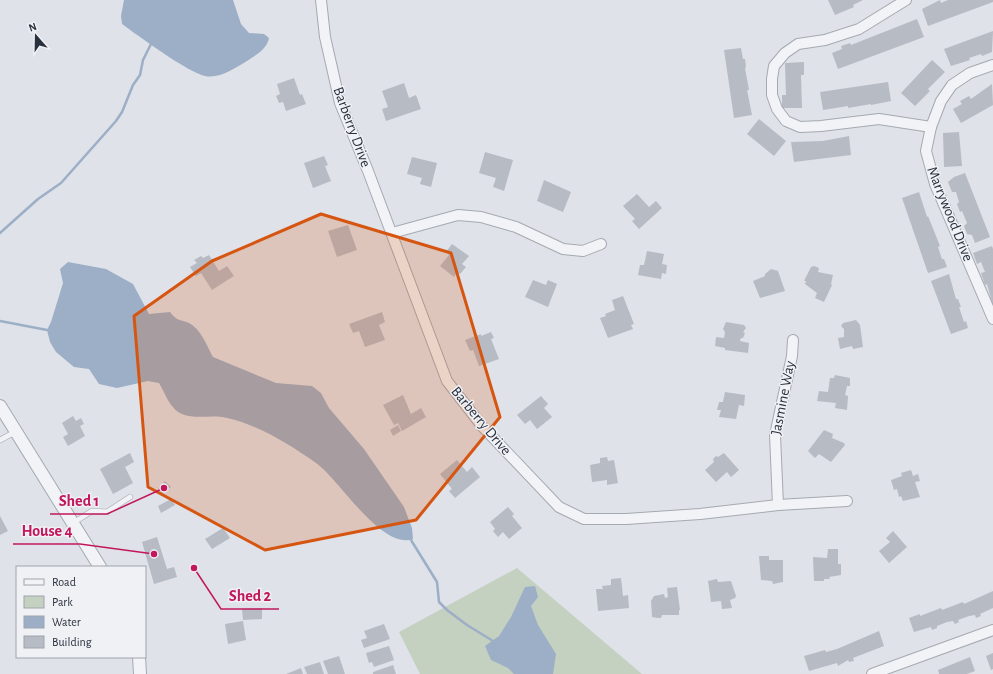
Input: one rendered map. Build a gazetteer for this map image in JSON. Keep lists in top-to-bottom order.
{
  "streets": {
    "street": ["Barberry Drive", "Marrywood Drive", "Jasmine Way"]
  },
  "crossings": [
    ["Barberry Drive", "Jasmine Way"]
  ],
  "places": ["Shed 1", "House 4", "Shed 2"],
  "legend": [
    "Road",
    "Park",
    "Water",
    "Building"
  ],
  "north": "top"
}
